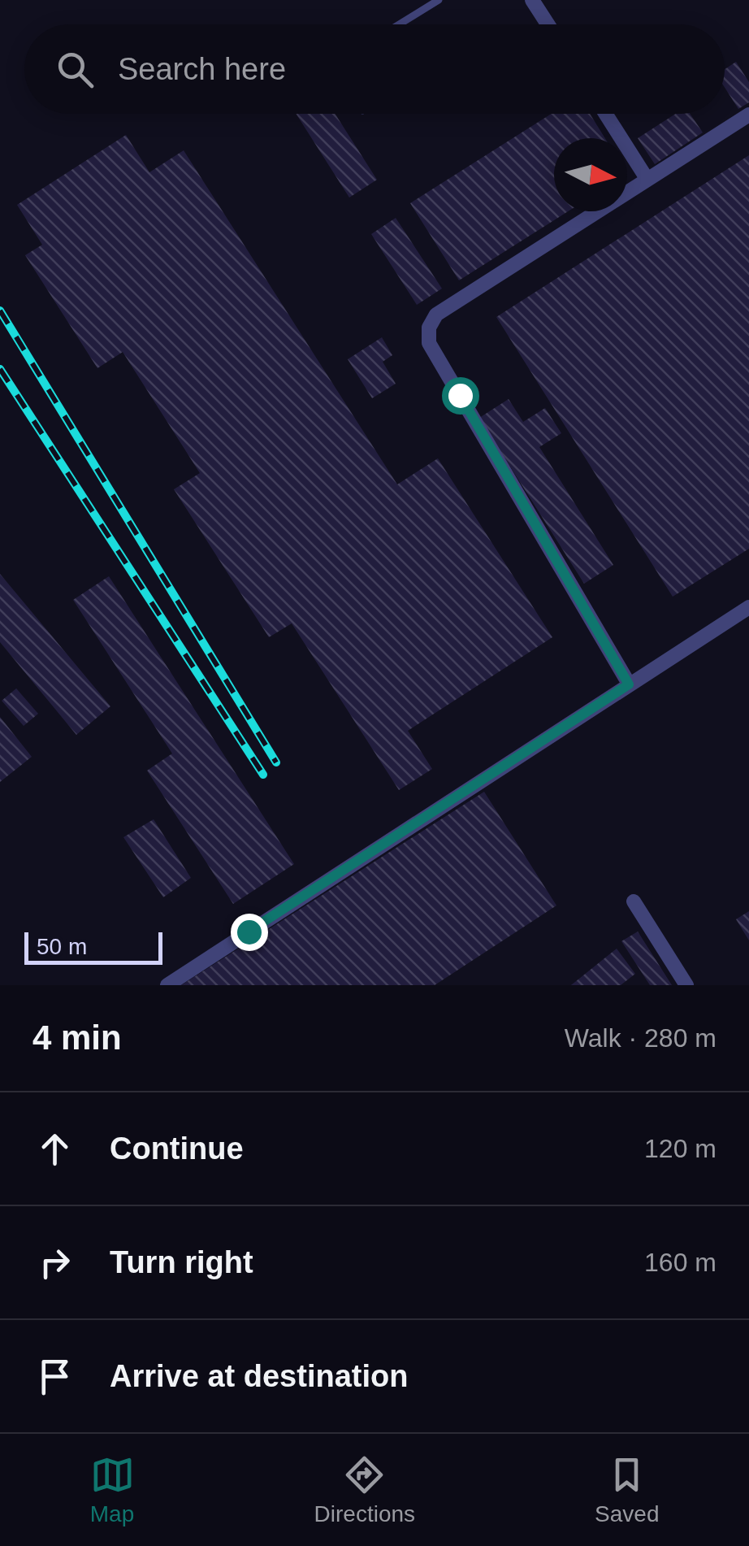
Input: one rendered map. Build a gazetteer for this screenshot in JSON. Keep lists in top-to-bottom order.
{
  "scale_bar": "50 m",
  "north": "right",
  "page": {
    "search": "Search here",
    "scale": "50 m",
    "heading": ["4 min", "Walk · 280 m"],
    "list": [
      ["Continue", "120 m"],
      ["Turn right", "160 m"],
      "Arrive at destination"
    ],
    "nav": ["Map", "Directions", "Saved"]
  }
}
